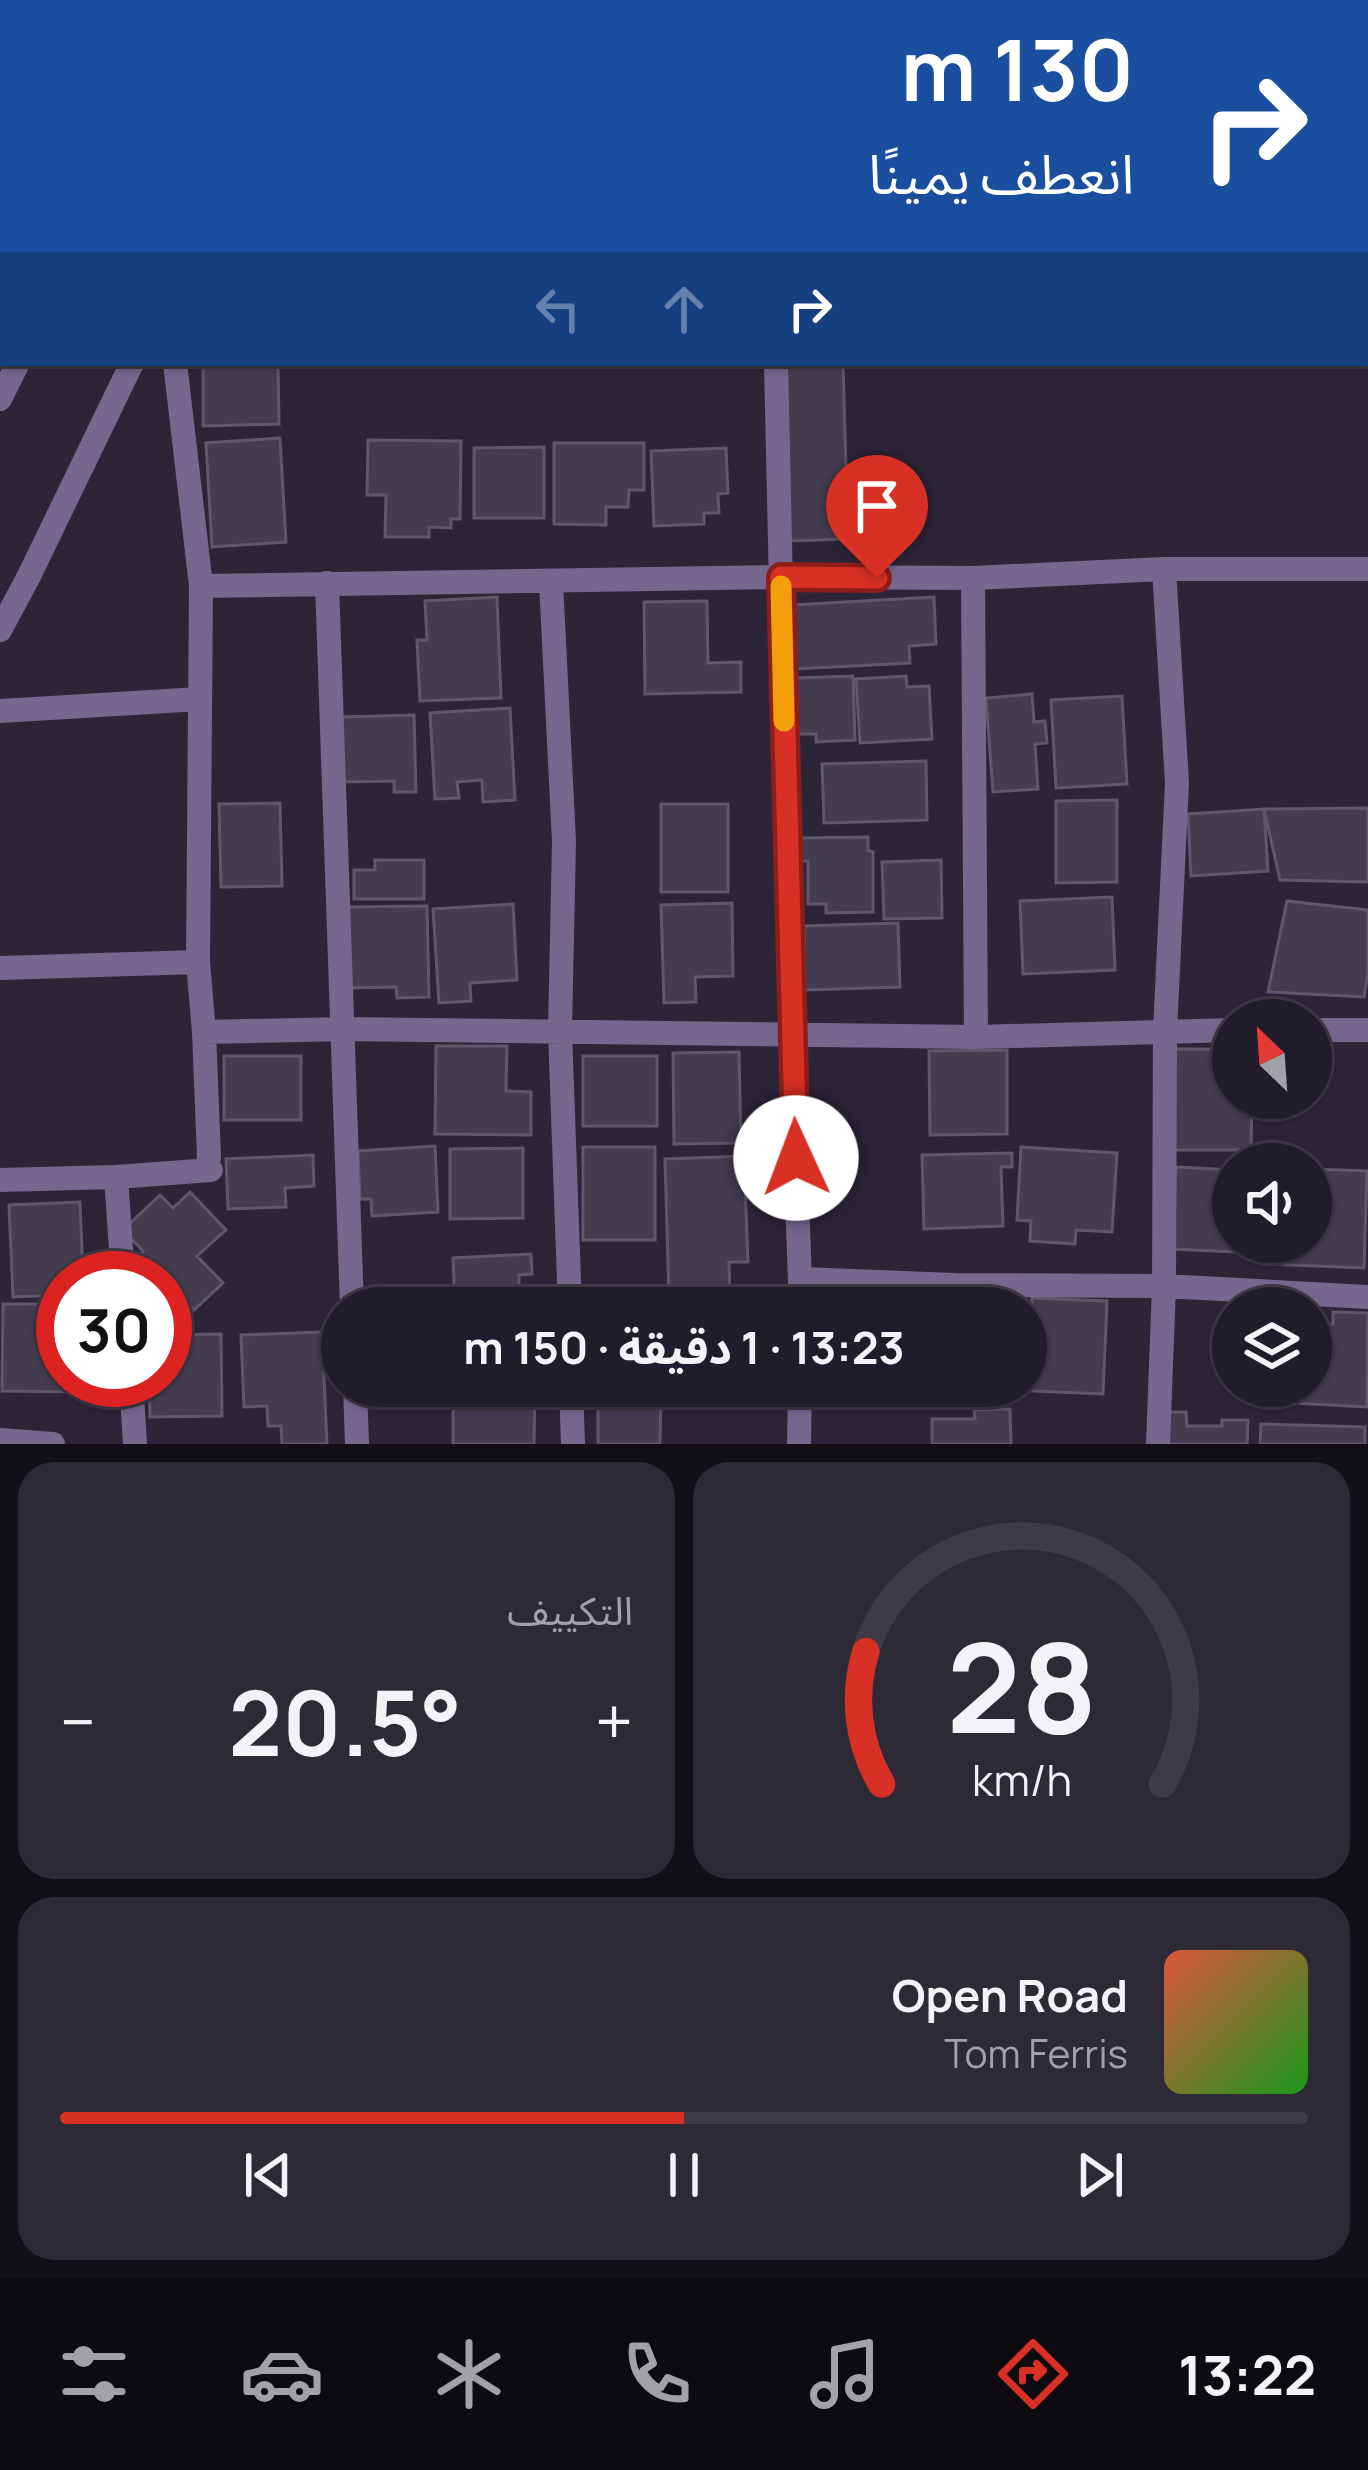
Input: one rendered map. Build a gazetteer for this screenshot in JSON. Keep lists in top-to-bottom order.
{
  "north": "top left",
  "page": {
    "turn": ["130 m", "انعطف يمينًا"],
    "limit": "30",
    "trip": "13:23 · 1 دقيقة · 150 m",
    "tile": "التكييف",
    "heat": ["−", "20.5°", "+"],
    "song": ["Open Road", "Tom Ferris"],
    "tabs": "13:22",
    "gauge": ["28", "km/h"]
  }
}
